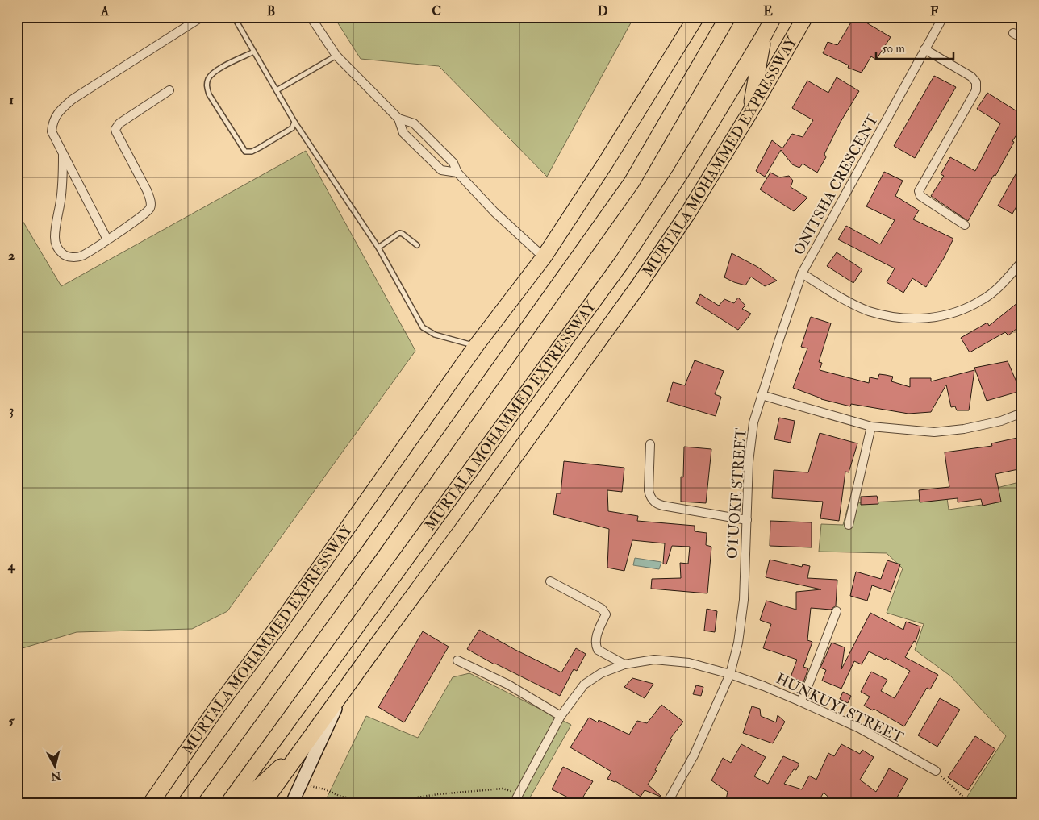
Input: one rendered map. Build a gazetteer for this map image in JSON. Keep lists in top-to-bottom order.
{
  "streets": {
    "highway": ["MURTALA MOHAMMED EXPRESSWAY"],
    "street": ["ONITSHA CRESCENT", "OTUOKE STREET", "HUNKUYI STREET"]
  },
  "crossings": [
    ["ONITSHA CRESCENT", "OTUOKE STREET"],
    ["OTUOKE STREET", "HUNKUYI STREET"]
  ],
  "scale_bar": "50 m",
  "north": "bottom",
  "grid": {
    "columns": [
      "A",
      "B",
      "C",
      "D",
      "E",
      "F"
    ],
    "rows": [
      "1",
      "2",
      "3",
      "4",
      "5"
    ]
  }
}
